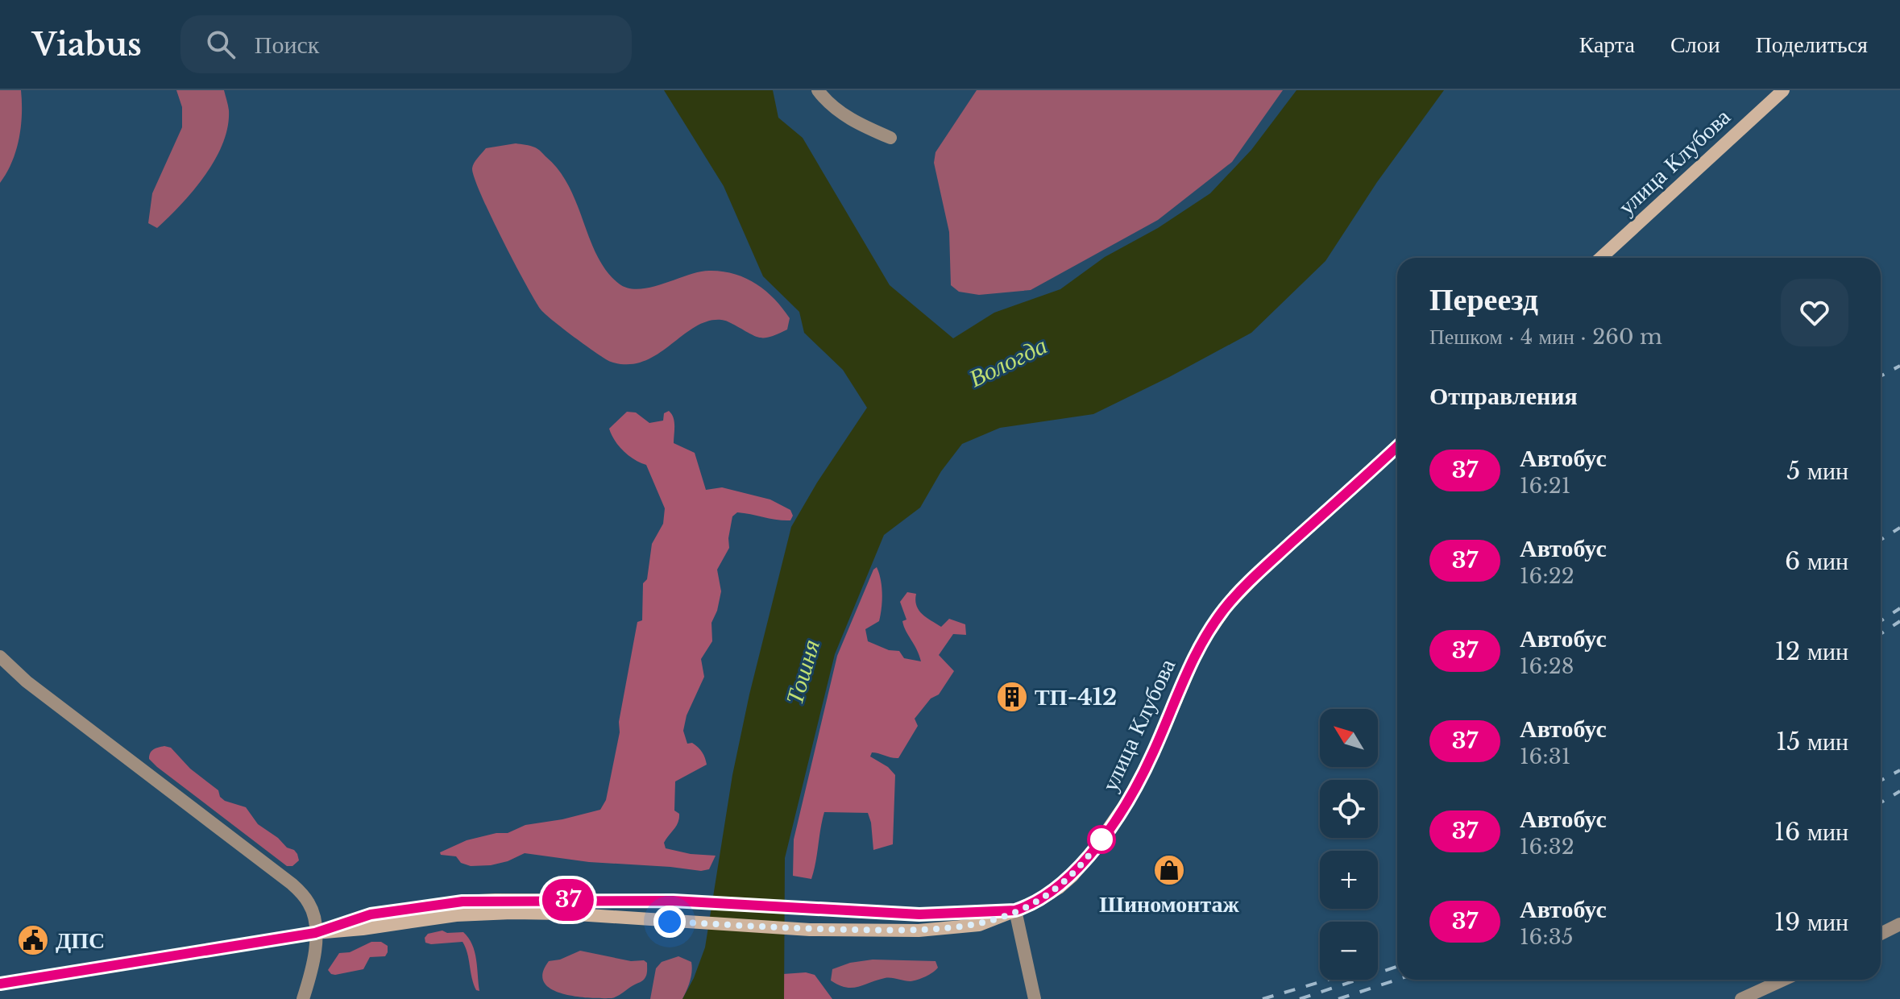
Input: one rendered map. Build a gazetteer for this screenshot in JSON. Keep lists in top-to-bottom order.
{
  "streets": {
    "main road": ["улица Клубова"]
  },
  "water": ["Вологда", "Тошня"],
  "places": {
    "building": ["ТП-412"],
    "shop": ["Шиномонтаж"],
    "public building": ["ДПС"]
  },
  "lines": ["bus line 37"],
  "north": "top left",
  "page": {
    "header": "Viabus",
    "search": "Поиск",
    "nav": ["Карта", "Слои", "Поделиться"],
    "on_map": "37",
    "heading": [
      ["Переезд", "Пешком · 4 мин · 260 m"],
      "Отправления"
    ],
    "list": [
      {
        "mark": "37",
        "name": "Автобус",
        "note": "16:21",
        "value": "5 мин"
      },
      {
        "mark": "37",
        "name": "Автобус",
        "note": "16:22",
        "value": "6 мин"
      },
      {
        "mark": "37",
        "name": "Автобус",
        "note": "16:28",
        "value": "12 мин"
      },
      {
        "mark": "37",
        "name": "Автобус",
        "note": "16:31",
        "value": "15 мин"
      },
      {
        "mark": "37",
        "name": "Автобус",
        "note": "16:32",
        "value": "16 мин"
      },
      {
        "mark": "37",
        "name": "Автобус",
        "note": "16:35",
        "value": "19 мин"
      }
    ],
    "map_buttons": ["+", "−"]
  }
}
